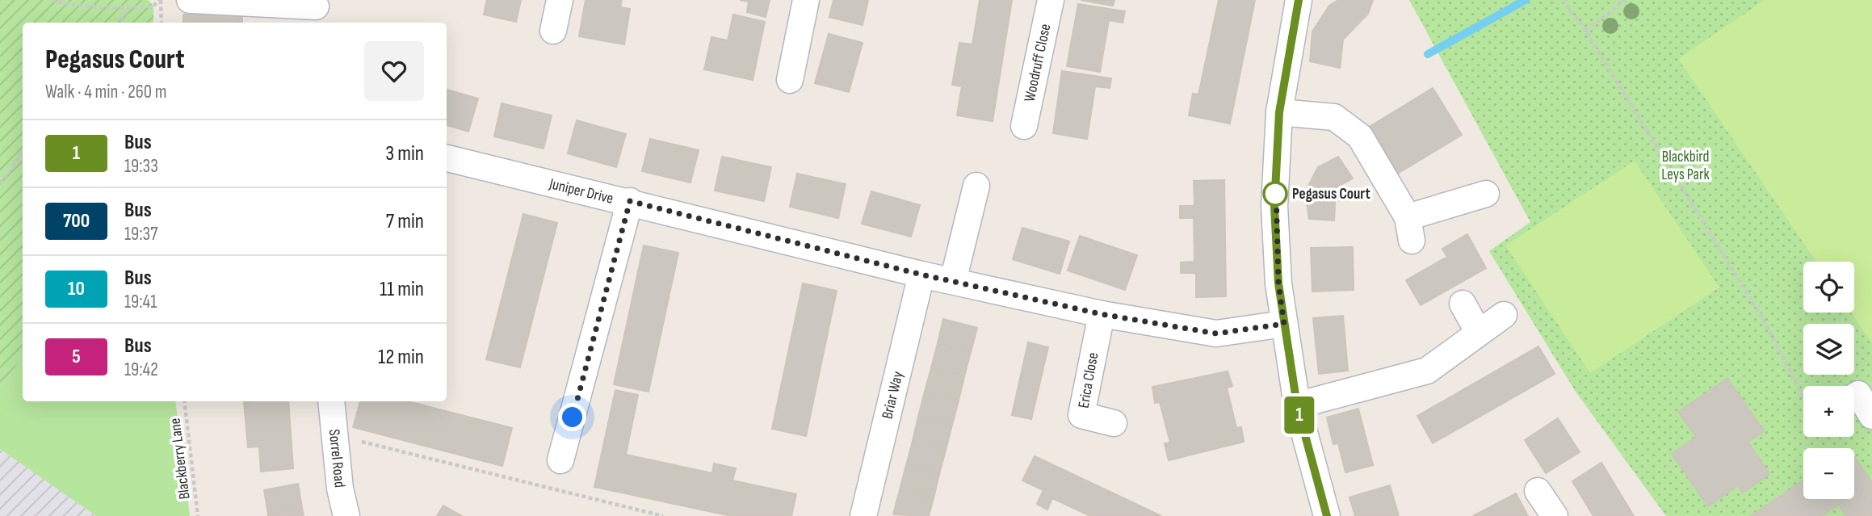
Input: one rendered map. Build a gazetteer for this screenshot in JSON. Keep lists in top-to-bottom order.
{
  "streets": {
    "street": [
      "Woodruff Close",
      "Juniper Drive",
      "Erica Close",
      "Briar Way",
      "Sorrel Road"
    ],
    "path": ["Blackberry Lane"]
  },
  "crossings": [
    ["Juniper Drive", "Erica Close"],
    ["Juniper Drive", "Briar Way"]
  ],
  "parks": ["Blackbird Leys Park"],
  "places": ["Pegasus Court"],
  "lines": ["bus line 1"],
  "page": {
    "on_map": "1",
    "heading": ["Pegasus Court", "Walk · 4 min · 260 m"],
    "list": [
      {
        "mark": "1",
        "name": "Bus",
        "note": "19:33",
        "value": "3 min"
      },
      {
        "mark": "700",
        "name": "Bus",
        "note": "19:37",
        "value": "7 min"
      },
      {
        "mark": "10",
        "name": "Bus",
        "note": "19:41",
        "value": "11 min"
      },
      {
        "mark": "5",
        "name": "Bus",
        "note": "19:42",
        "value": "12 min"
      }
    ],
    "map_buttons": ["+", "−"]
  }
}
